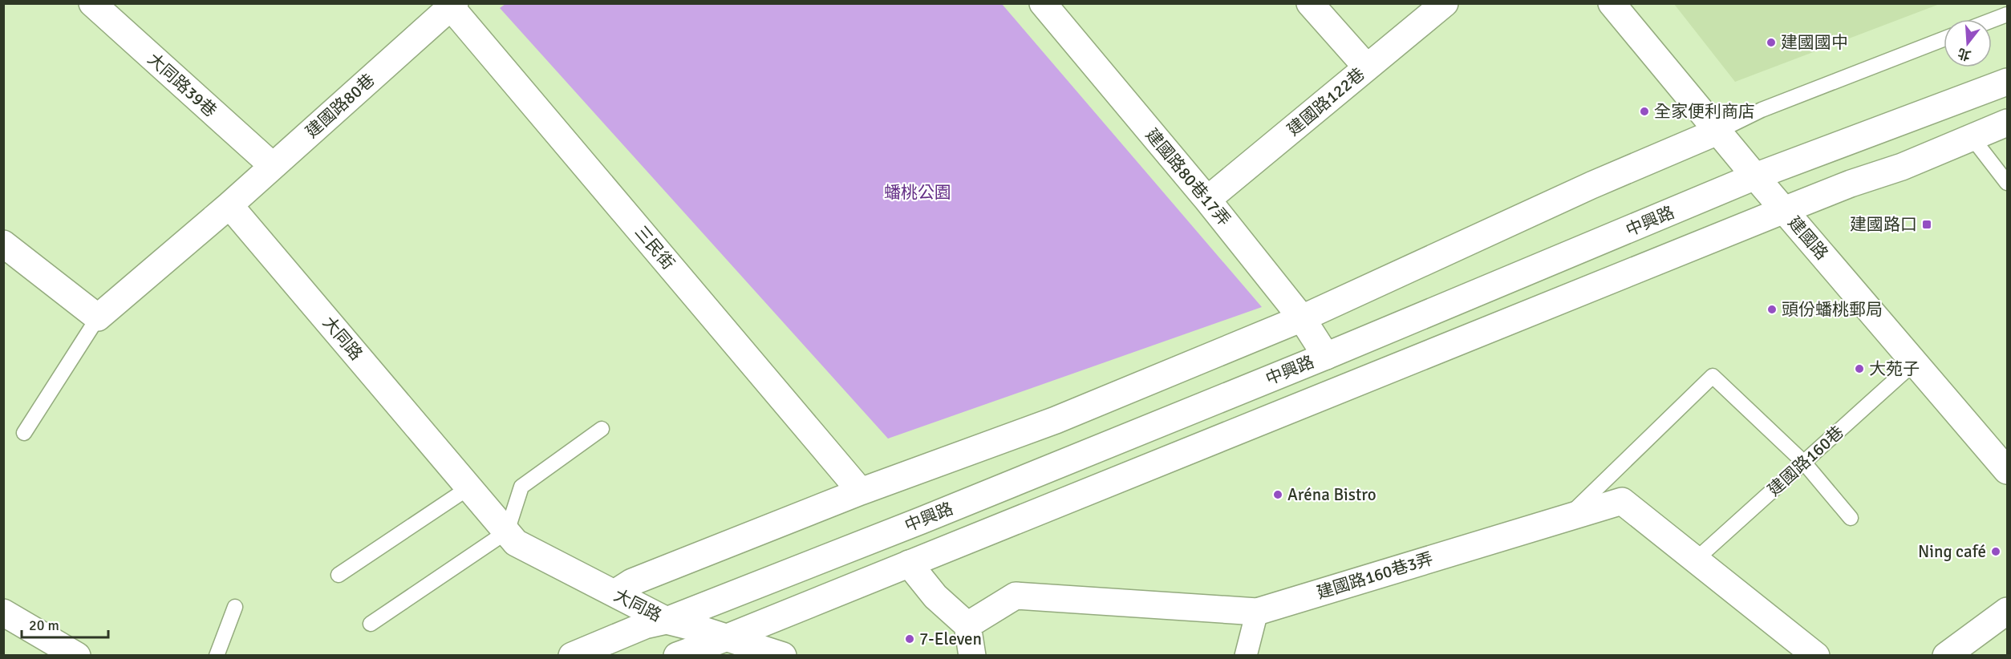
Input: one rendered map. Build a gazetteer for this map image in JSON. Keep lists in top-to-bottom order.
{
  "streets": {
    "street": [
      "大同路39巷",
      "建國路122巷",
      "建國路80巷",
      "建國路80巷17弄",
      "中興路",
      "建國路",
      "三民街",
      "大同路",
      "建國路160巷3弄"
    ],
    "lane": ["建國路160巷"]
  },
  "crossings": [
    ["大同路39巷", "建國路80巷"],
    ["建國路122巷", "建國路80巷17弄"],
    ["建國路80巷", "三民街"],
    ["建國路80巷", "大同路"],
    ["建國路80巷17弄", "中興路"],
    ["中興路", "建國路"],
    ["中興路", "大同路"],
    ["建國路", "建國路160巷"],
    ["建國路160巷", "建國路160巷3弄"]
  ],
  "parks": ["蟠桃公園"],
  "places": {
    "other": [
      "建國國中",
      "全家便利商店",
      "頭份蟠桃郵局",
      "大苑子",
      "Aréna Bistro",
      "Ning café",
      "7-Eleven"
    ],
    "transit": ["建國路口"]
  },
  "scale_bar": "20 m",
  "north": "bottom"
}
